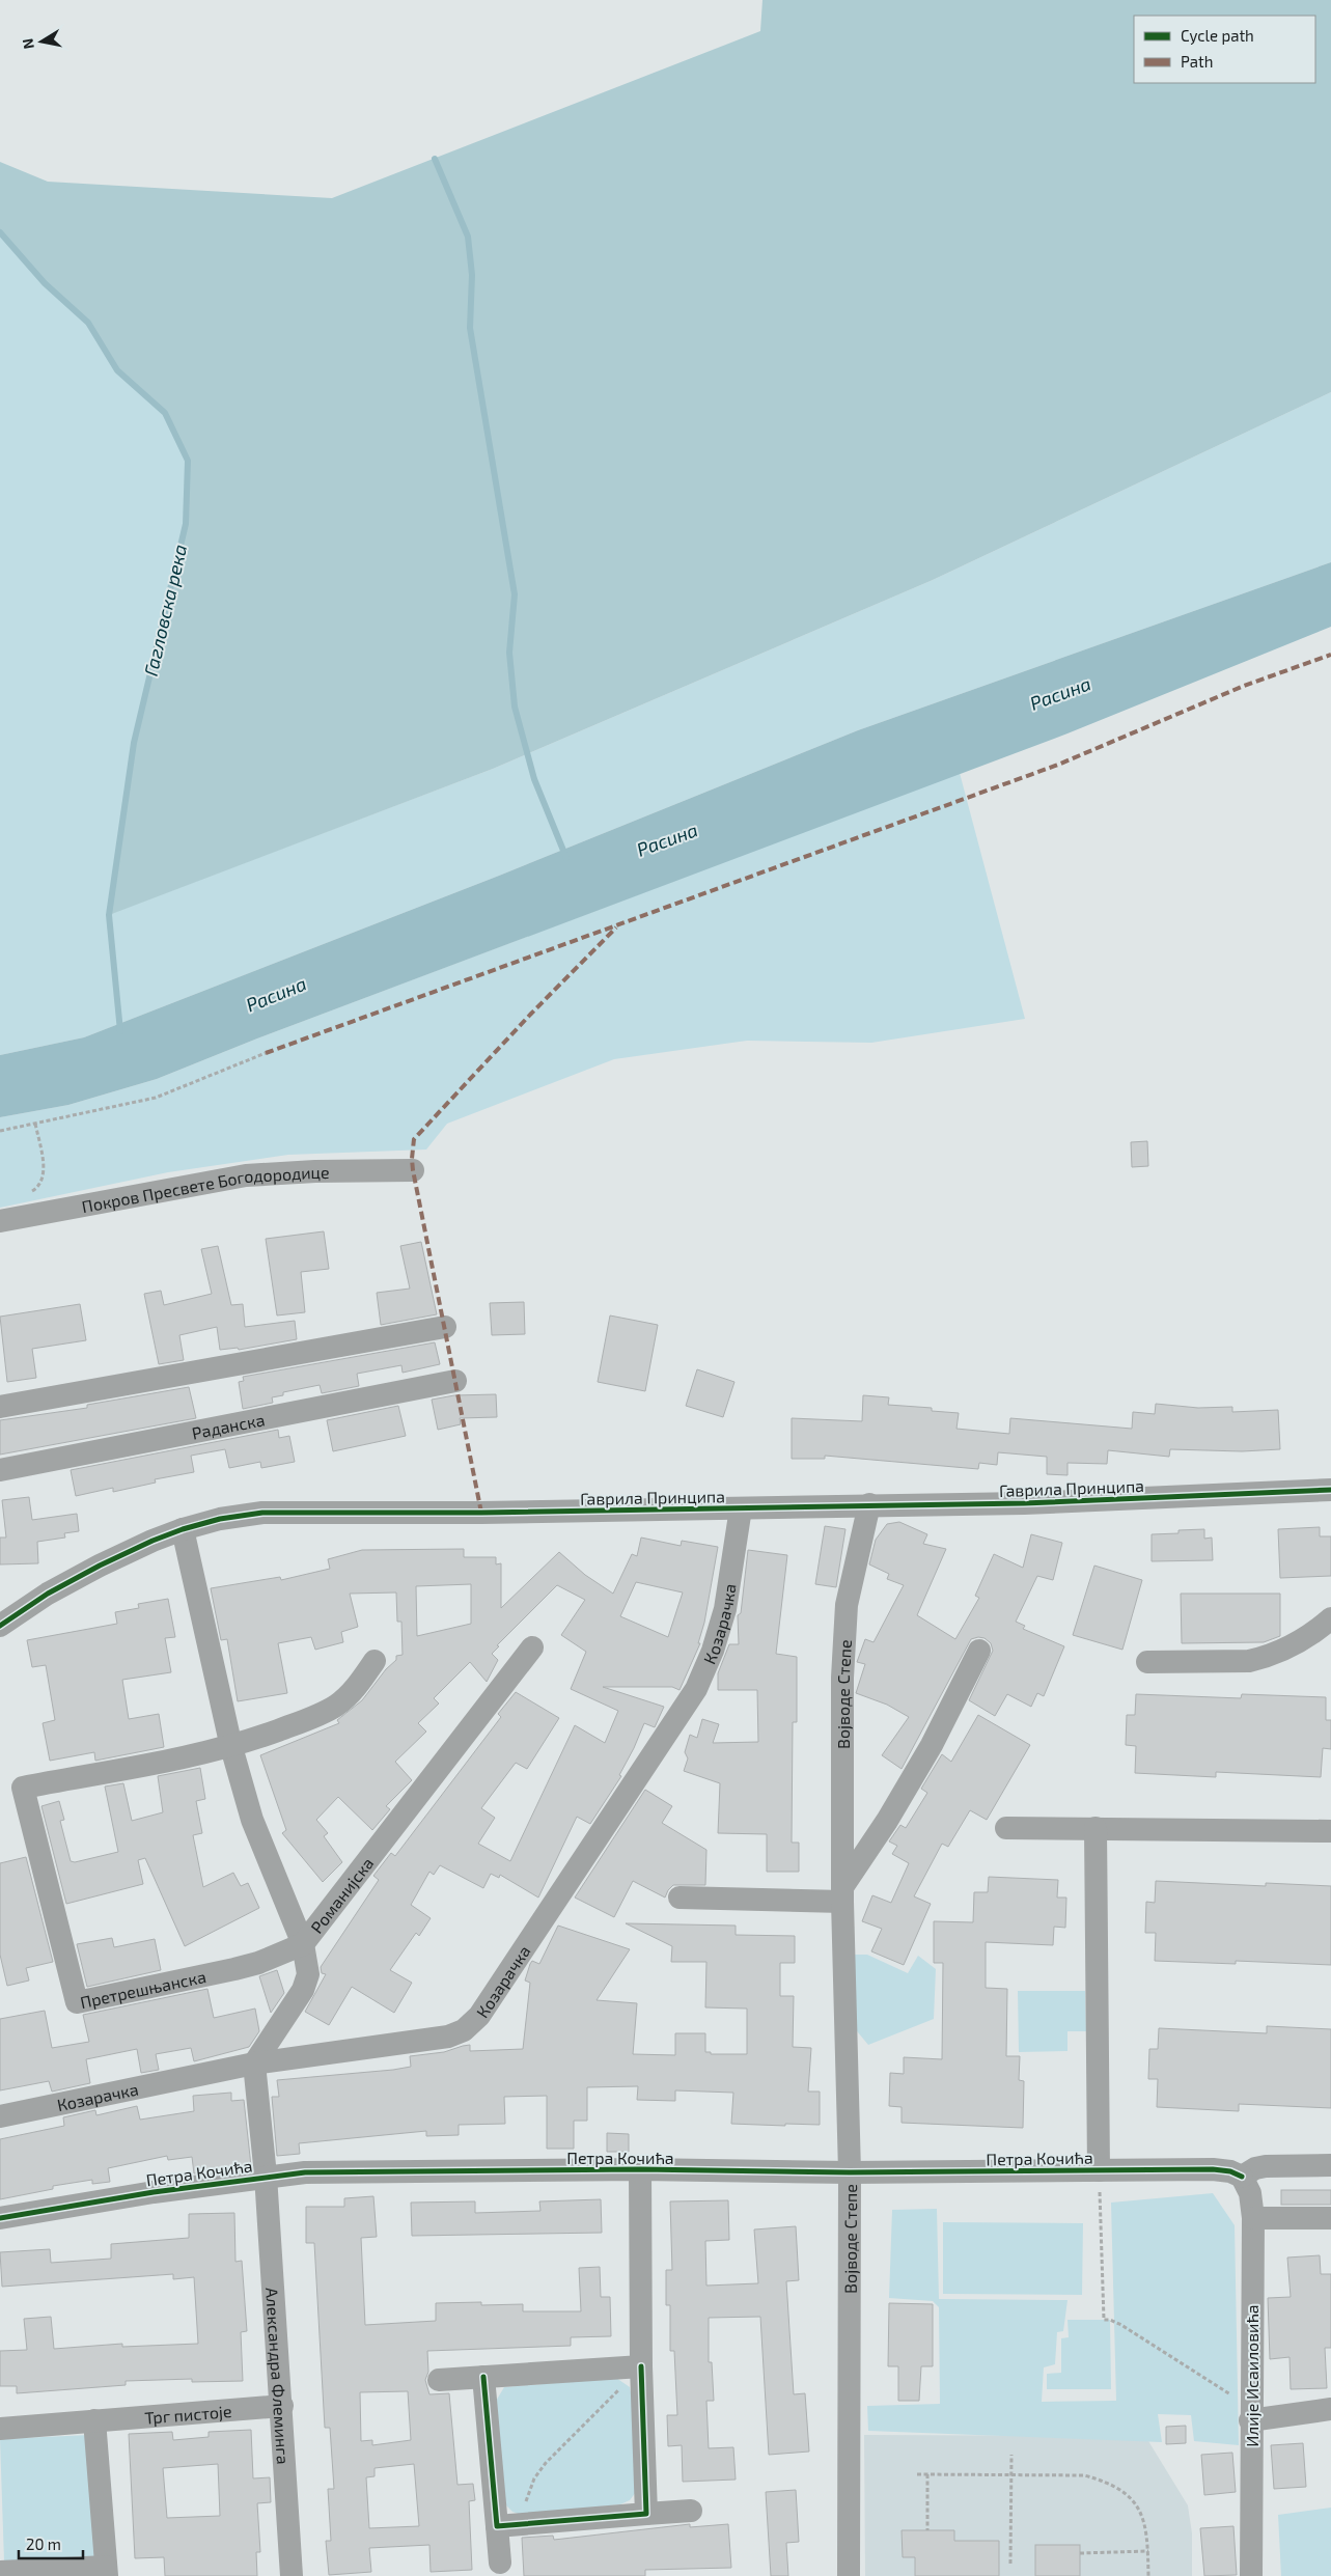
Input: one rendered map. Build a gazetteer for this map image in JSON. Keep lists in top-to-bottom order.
{
  "streets": {
    "street": [
      "Покров Пресвете Богодородице",
      "Раданска",
      "Гаврила Принципа",
      "Козарачка",
      "Војводе Степе",
      "Романијска",
      "Претрешњанска",
      "Петра Кочића",
      "Александра Флеминга",
      "Илије Исаиловића",
      "Трг пистоје"
    ]
  },
  "crossings": [
    ["Гаврила Принципа", "Козарачка"],
    ["Гаврила Принципа", "Војводе Степе"],
    ["Козарачка", "Романијска"],
    ["Војводе Степе", "Петра Кочића"],
    ["Романијска", "Претрешњанска"],
    ["Петра Кочића", "Александра Флеминга"],
    ["Петра Кочића", "Илије Исаиловића"],
    ["Александра Флеминга", "Трг пистоје"]
  ],
  "water": ["Гагловска река", "Расина"],
  "legend": ["Cycle path", "Path"],
  "scale_bar": "20 m",
  "north": "left"
}
